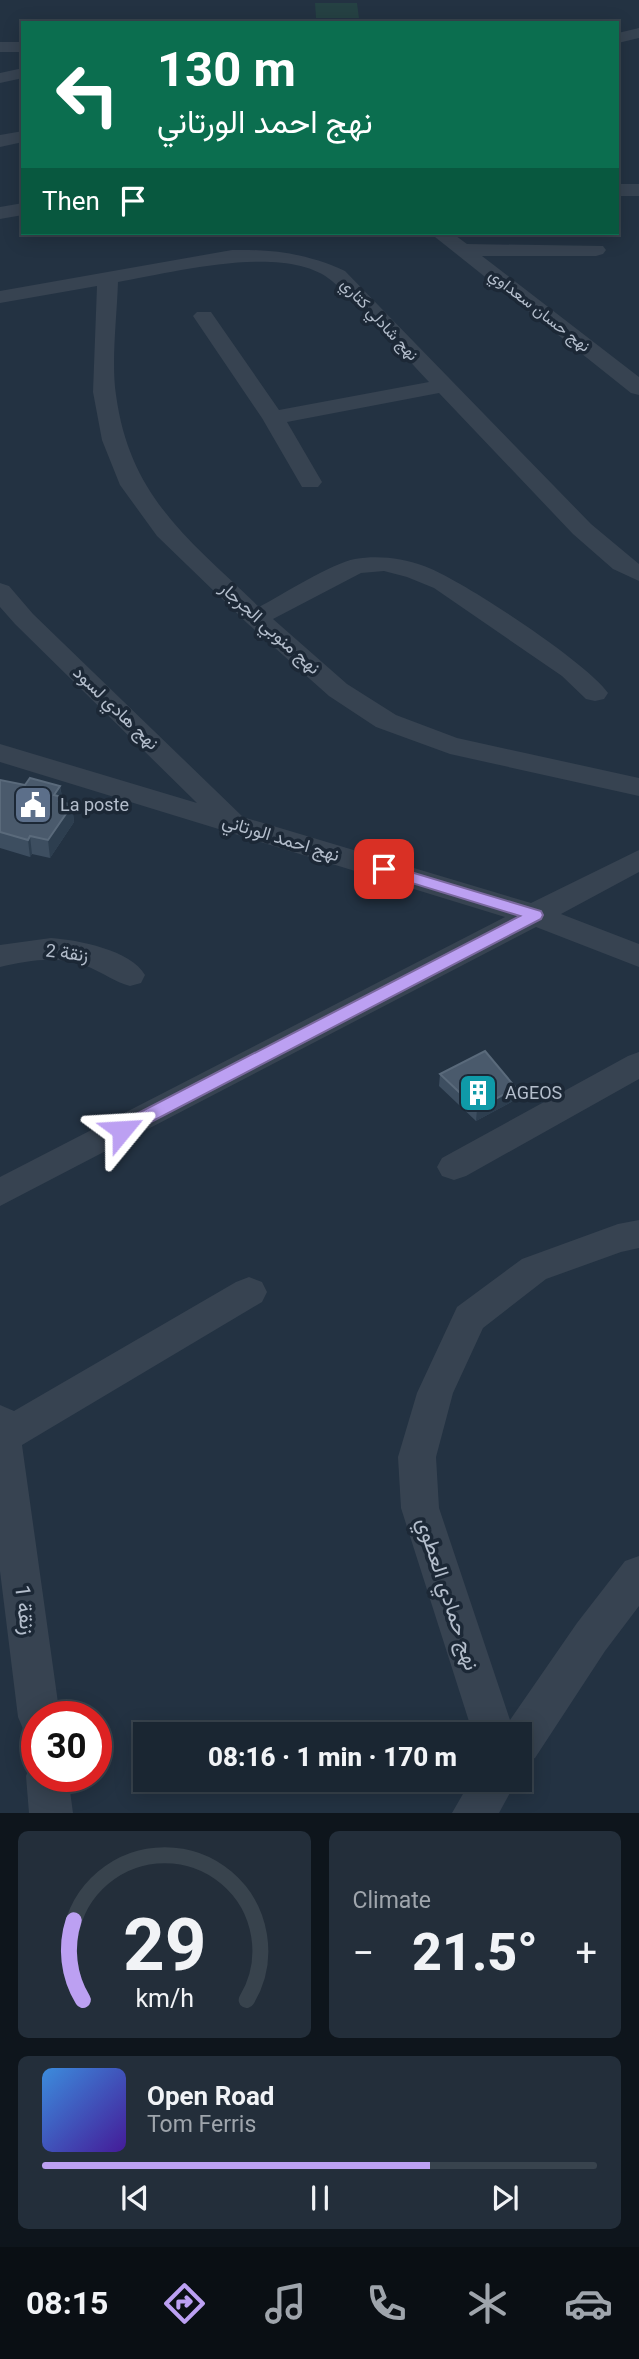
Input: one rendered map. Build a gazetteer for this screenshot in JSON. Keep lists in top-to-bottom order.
{
  "streets": {
    "street": [
      "نهج حسان سعداوي",
      "نهج شادلي كتاري",
      "نهج منوبي الجرجار",
      "نهج هادي لسود",
      "نهج احمد الورتاني",
      "زنقة 2",
      "نهج حمادي العطوي",
      "زنقة 1"
    ]
  },
  "crossings": [
    ["نهج شادلي كتاري", "نهج منوبي الجرجار"],
    ["نهج هادي لسود", "نهج احمد الورتاني"]
  ],
  "places": {
    "public building": ["La poste"],
    "building": ["AGEOS"]
  },
  "page": {
    "turn": ["130 m", "نهج احمد الورتاني"],
    "then": "Then",
    "limit": "30",
    "trip": "08:16 · 1 min · 170 m",
    "tile": "Climate",
    "heat": ["−", "21.5°", "+"],
    "song": ["Open Road", "Tom Ferris"],
    "tabs": "08:15",
    "gauge": ["29", "km/h"]
  }
}
